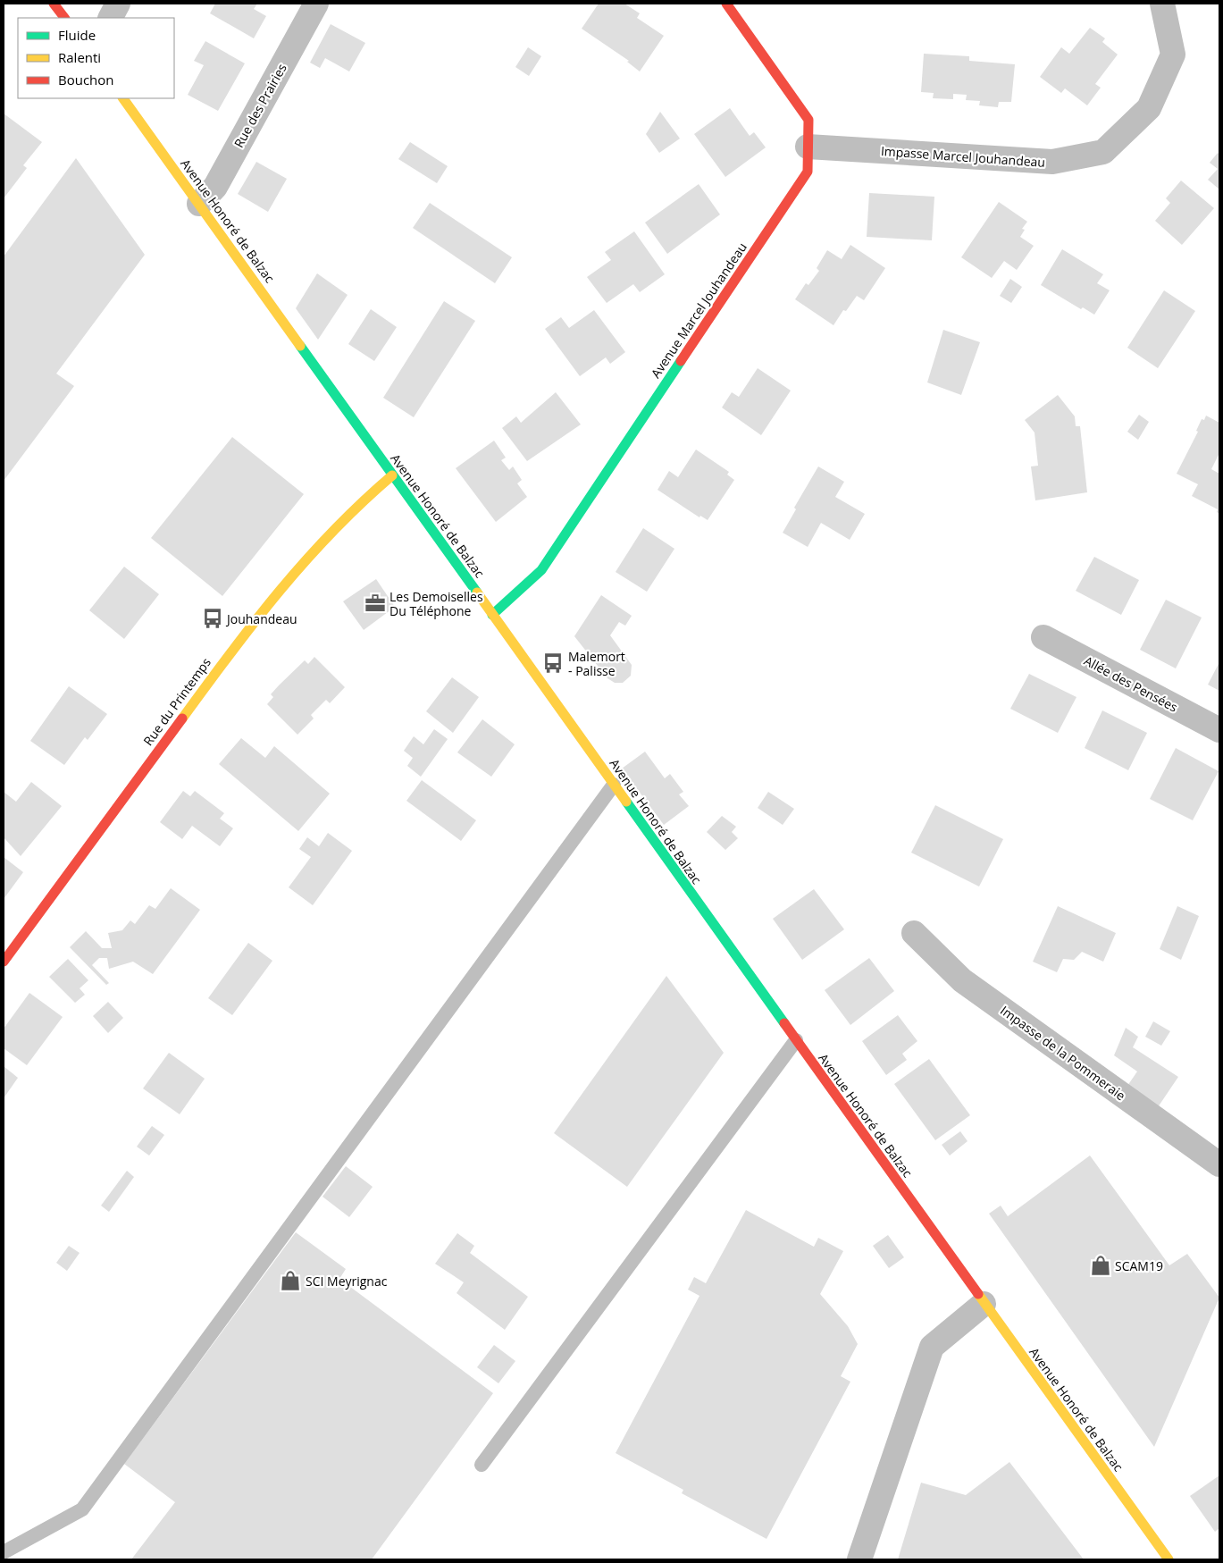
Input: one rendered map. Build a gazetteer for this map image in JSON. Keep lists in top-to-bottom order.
{
  "streets": {
    "main road": ["Avenue Honoré de Balzac", "Avenue Marcel Jouhandeau", "Rue du Printemps"],
    "street": [
      "Rue des Prairies",
      "Impasse Marcel Jouhandeau",
      "Allée des Pensées",
      "Impasse de la Pommeraie"
    ]
  },
  "crossings": [
    ["Rue des Prairies", "Avenue Honoré de Balzac"],
    ["Impasse Marcel Jouhandeau", "Avenue Marcel Jouhandeau"],
    ["Avenue Honoré de Balzac", "Avenue Marcel Jouhandeau"],
    ["Avenue Honoré de Balzac", "Rue du Printemps"]
  ],
  "places": {
    "office": ["Les Demoiselles Du Téléphone"],
    "bus stop": ["Jouhandeau", "Malemort - Palisse"],
    "shop": ["SCAM19", "SCI Meyrignac"]
  },
  "legend": ["Fluide", "Ralenti", "Bouchon"]
}
